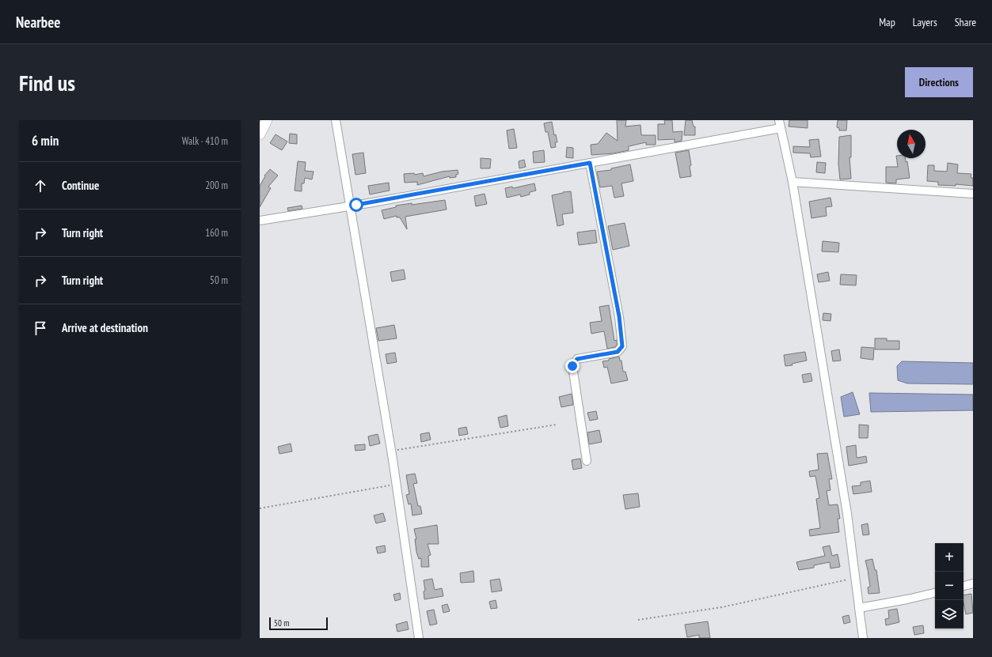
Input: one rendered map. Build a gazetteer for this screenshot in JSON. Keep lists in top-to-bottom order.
{
  "scale_bar": "50 m",
  "north": "top",
  "page": {
    "header": "Nearbee",
    "nav": ["Map", "Layers", "Share"],
    "buttons": "Directions",
    "title": "Find us",
    "heading": ["6 min", "Walk · 410 m"],
    "list": [
      ["Continue", "200 m"],
      ["Turn right", "160 m"],
      ["Turn right", "50 m"],
      "Arrive at destination"
    ],
    "map_buttons": ["+", "−"],
    "scale": "50 m"
  }
}
